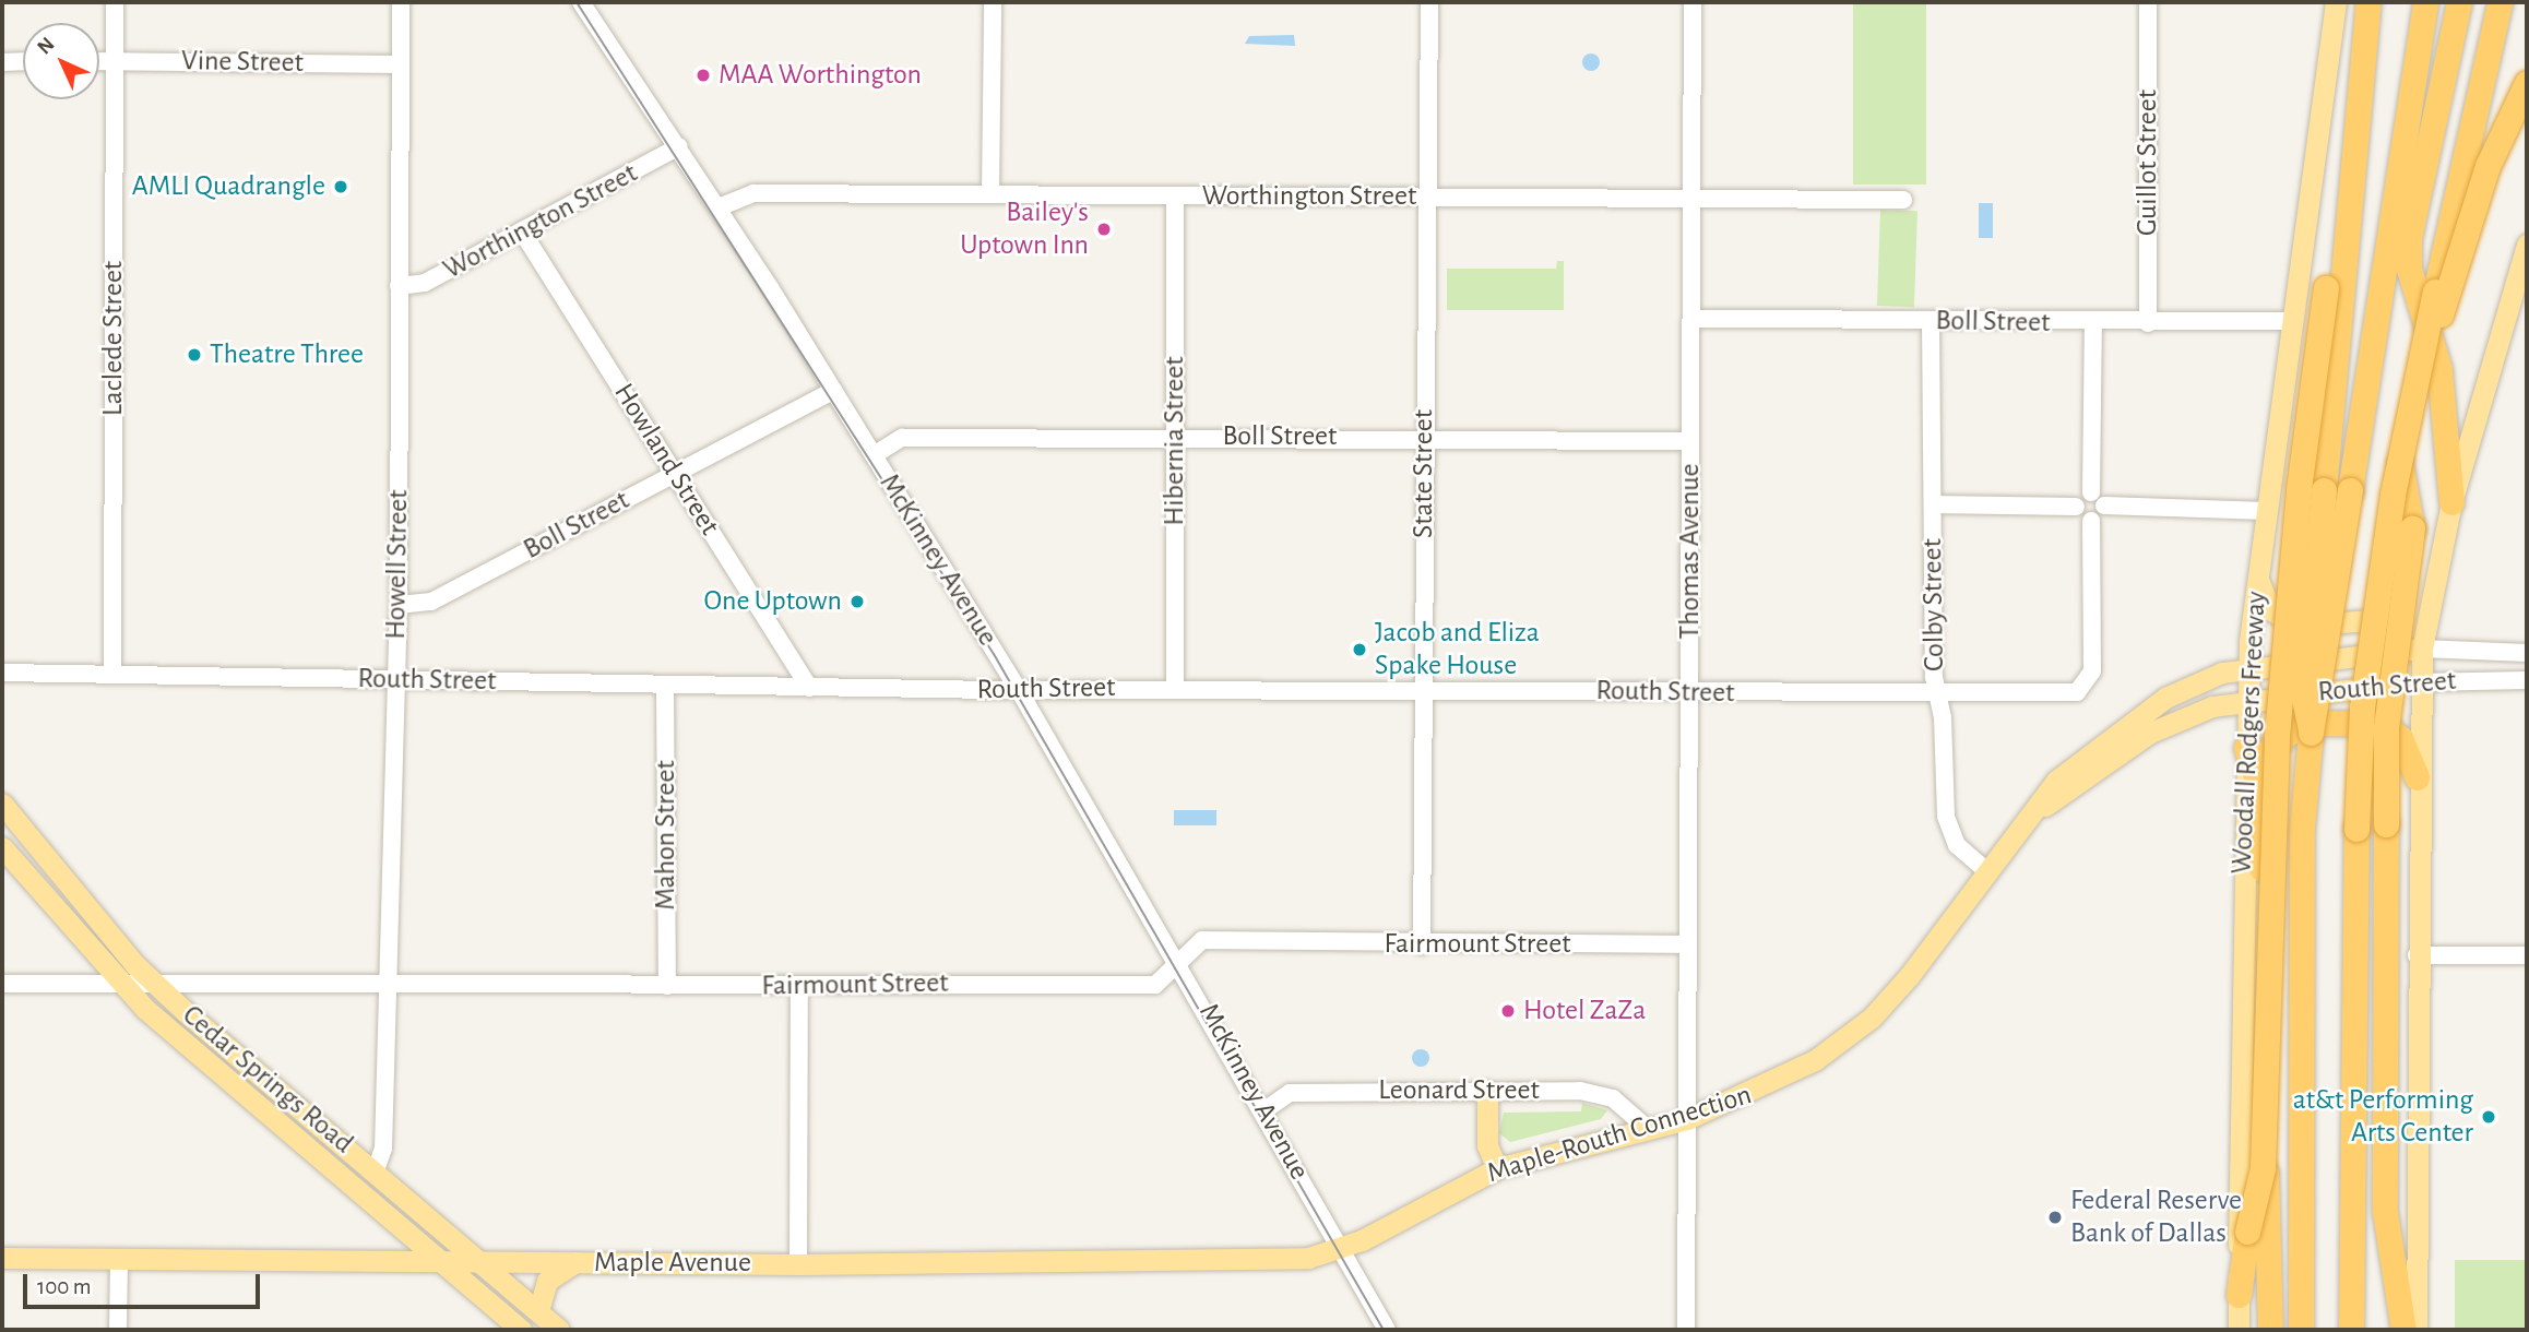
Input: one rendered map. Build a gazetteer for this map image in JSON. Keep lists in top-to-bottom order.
{
  "streets": {
    "highway": ["Woodall Rodgers Freeway"],
    "main road": [
      "Routh Street",
      "Cedar Springs Road",
      "Maple-Routh Connection",
      "Maple Avenue"
    ],
    "street": [
      "Vine Street",
      "Guillot Street",
      "Worthington Street",
      "Boll Street",
      "Laclede Street",
      "Hibernia Street",
      "Howland Street",
      "State Street",
      "Thomas Avenue",
      "McKinney Avenue",
      "Howell Street",
      "Colby Street",
      "Mahon Street",
      "Fairmount Street",
      "Leonard Street"
    ]
  },
  "crossings": [
    ["Vine Street", "Laclede Street"],
    ["Vine Street", "Howell Street"],
    ["Guillot Street", "Boll Street"],
    ["Worthington Street", "Hibernia Street"],
    ["Worthington Street", "Howland Street"],
    ["Worthington Street", "State Street"],
    ["Worthington Street", "Thomas Avenue"],
    ["Worthington Street", "McKinney Avenue"],
    ["Worthington Street", "Howell Street"],
    ["Boll Street", "Hibernia Street"],
    ["Boll Street", "Howland Street"],
    ["Boll Street", "State Street"],
    ["Boll Street", "Thomas Avenue"],
    ["Boll Street", "McKinney Avenue"],
    ["Boll Street", "Howell Street"],
    ["Boll Street", "Colby Street"],
    ["Boll Street", "Woodall Rodgers Freeway"],
    ["Laclede Street", "Routh Street"],
    ["Hibernia Street", "Routh Street"],
    ["Howland Street", "Routh Street"],
    ["State Street", "Routh Street"],
    ["State Street", "Fairmount Street"],
    ["Thomas Avenue", "Routh Street"],
    ["Thomas Avenue", "Fairmount Street"],
    ["Thomas Avenue", "Maple-Routh Connection"],
    ["McKinney Avenue", "Routh Street"],
    ["McKinney Avenue", "Fairmount Street"],
    ["McKinney Avenue", "Leonard Street"],
    ["McKinney Avenue", "Maple-Routh Connection"],
    ["McKinney Avenue", "Maple Avenue"],
    ["Howell Street", "Routh Street"],
    ["Howell Street", "Fairmount Street"],
    ["Howell Street", "Cedar Springs Road"],
    ["Colby Street", "Routh Street"],
    ["Colby Street", "Maple-Routh Connection"],
    ["Routh Street", "Woodall Rodgers Freeway"],
    ["Routh Street", "Mahon Street"],
    ["Routh Street", "Maple-Routh Connection"],
    ["Woodall Rodgers Freeway", "Maple-Routh Connection"],
    ["Mahon Street", "Fairmount Street"],
    ["Fairmount Street", "Cedar Springs Road"],
    ["Cedar Springs Road", "Maple Avenue"],
    ["Leonard Street", "Maple-Routh Connection"],
    ["Maple-Routh Connection", "Maple Avenue"]
  ],
  "places": [
    "MAA Worthington",
    "AMLI Quadrangle",
    "Bailey's Uptown Inn",
    "Theatre Three",
    "One Uptown",
    "Jacob and Eliza Spake House",
    "Hotel ZaZa",
    "at&t Performing Arts Center",
    "Federal Reserve Bank of Dallas"
  ],
  "scale_bar": "100 m",
  "north": "top left"
}
